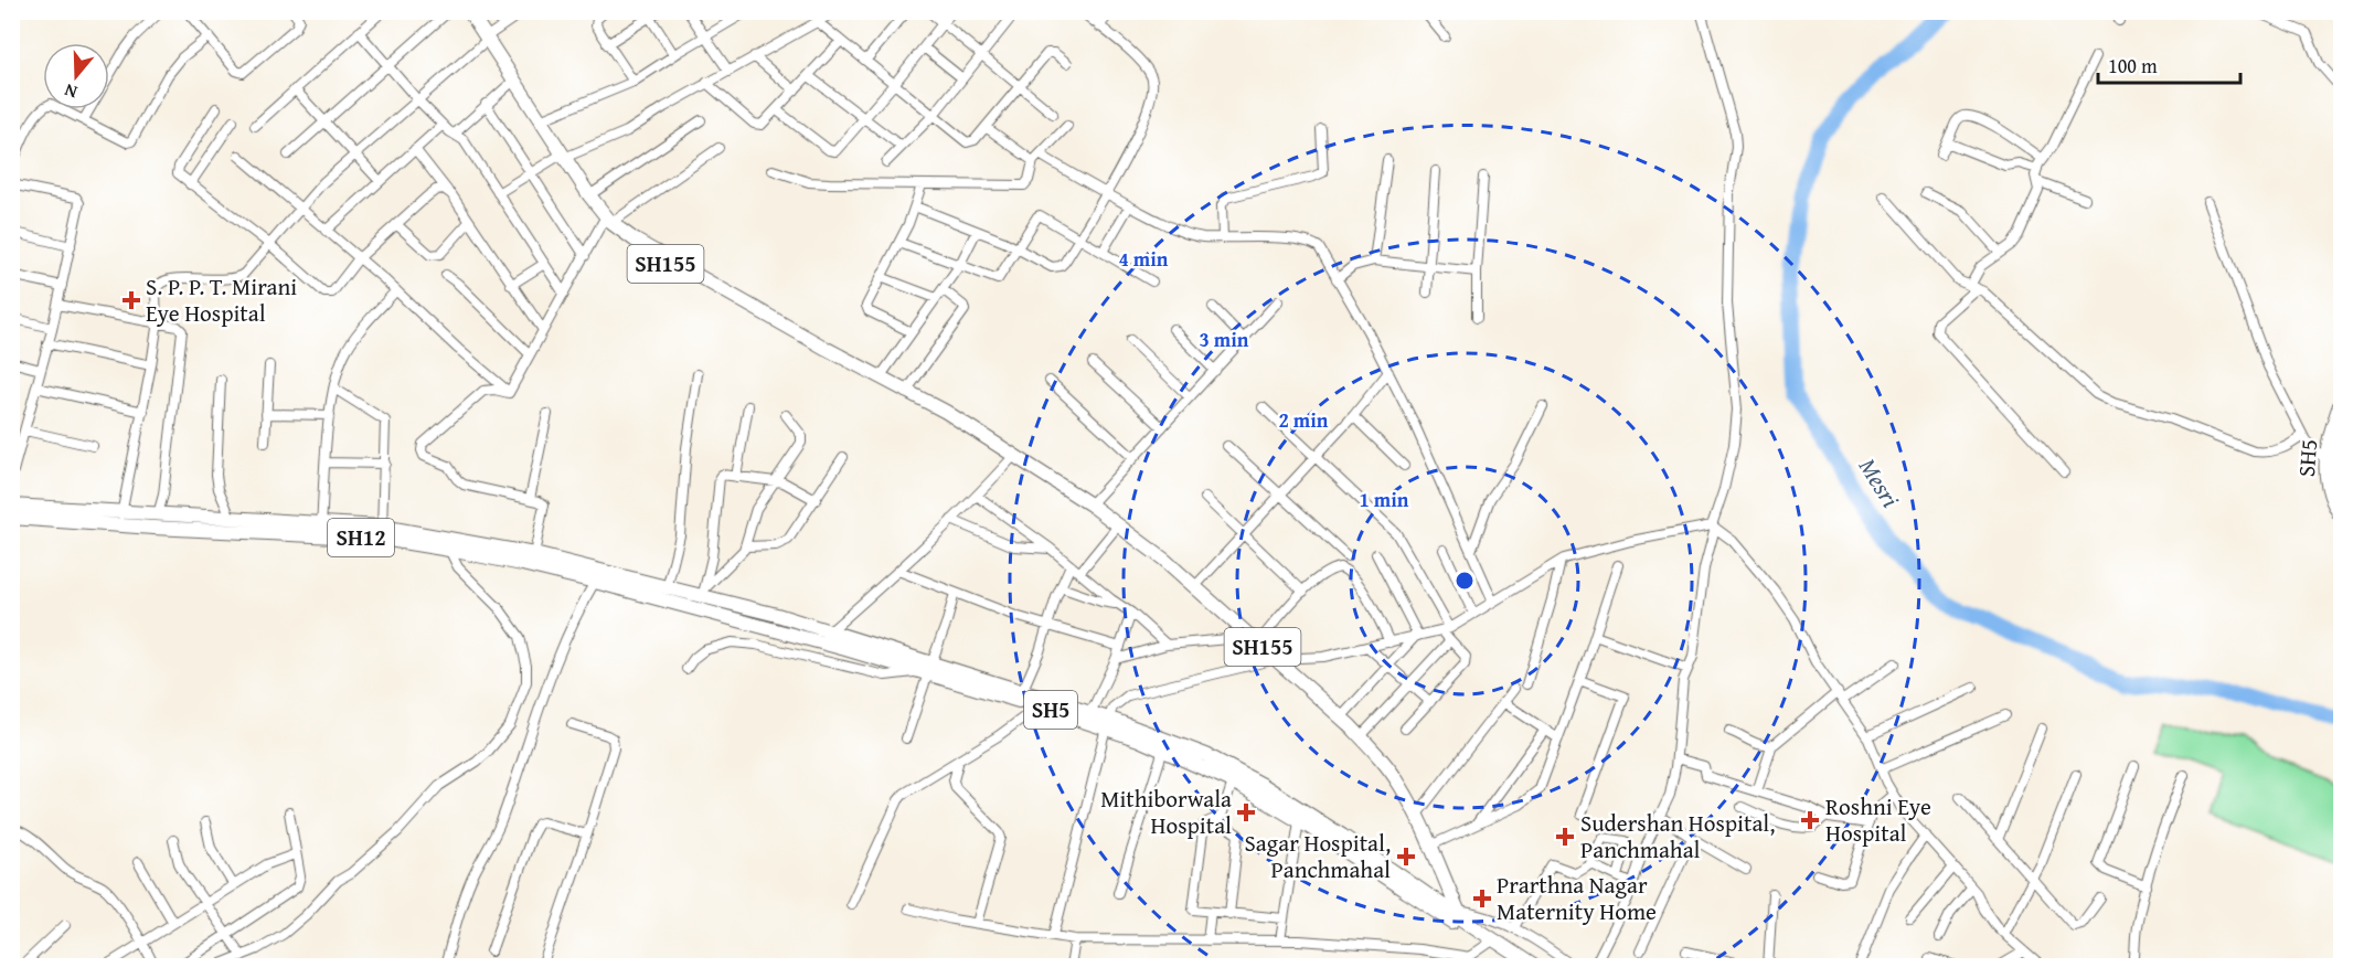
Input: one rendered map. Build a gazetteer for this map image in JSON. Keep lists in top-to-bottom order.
{
  "streets": {
    "main road": ["SH155", "SH5", "SH12"]
  },
  "crossings": [
    ["SH155", "SH5"],
    ["SH5", "SH12"]
  ],
  "water": ["Mesri"],
  "places": {
    "health": [
      "S. P. P. T. Mirani Eye Hospital",
      "Mithiborwala Hospital",
      "Roshni Eye Hospital",
      "Sudershan Hospital, Panchmahal",
      "Sagar Hospital, Panchmahal",
      "Prarthna Nagar Maternity Home"
    ]
  },
  "scale_bar": "100 m",
  "north": "bottom",
  "rings": [
    "4 min",
    "3 min",
    "2 min",
    "1 min"
  ]
}
